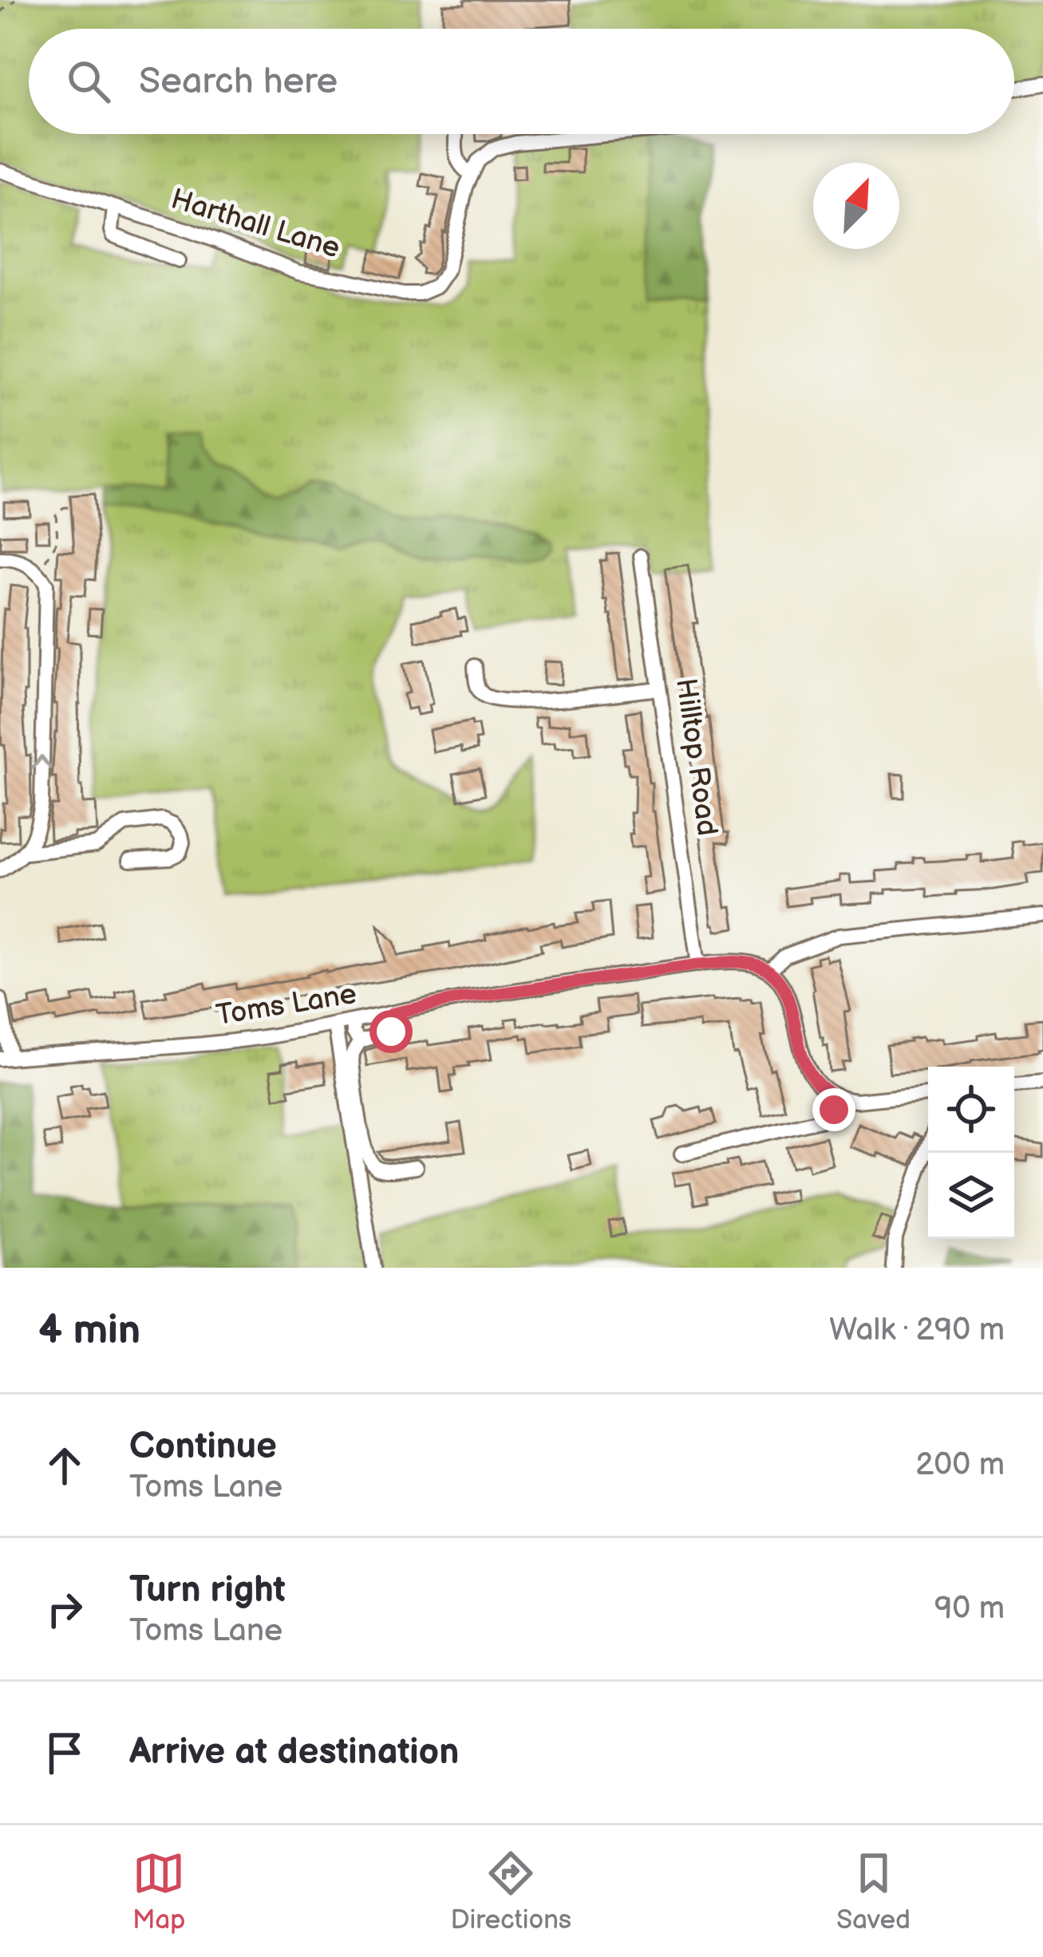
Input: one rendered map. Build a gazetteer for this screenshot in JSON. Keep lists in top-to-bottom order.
{
  "streets": {
    "street": ["Harthall Lane", "Hilltop Road", "Toms Lane"]
  },
  "crossings": [
    ["Hilltop Road", "Toms Lane"]
  ],
  "north": "top right",
  "page": {
    "search": "Search here",
    "heading": ["4 min", "Walk · 290 m"],
    "list": [
      ["Continue", "Toms Lane", "200 m"],
      ["Turn right", "Toms Lane", "90 m"],
      "Arrive at destination"
    ],
    "nav": ["Map", "Directions", "Saved"]
  }
}
